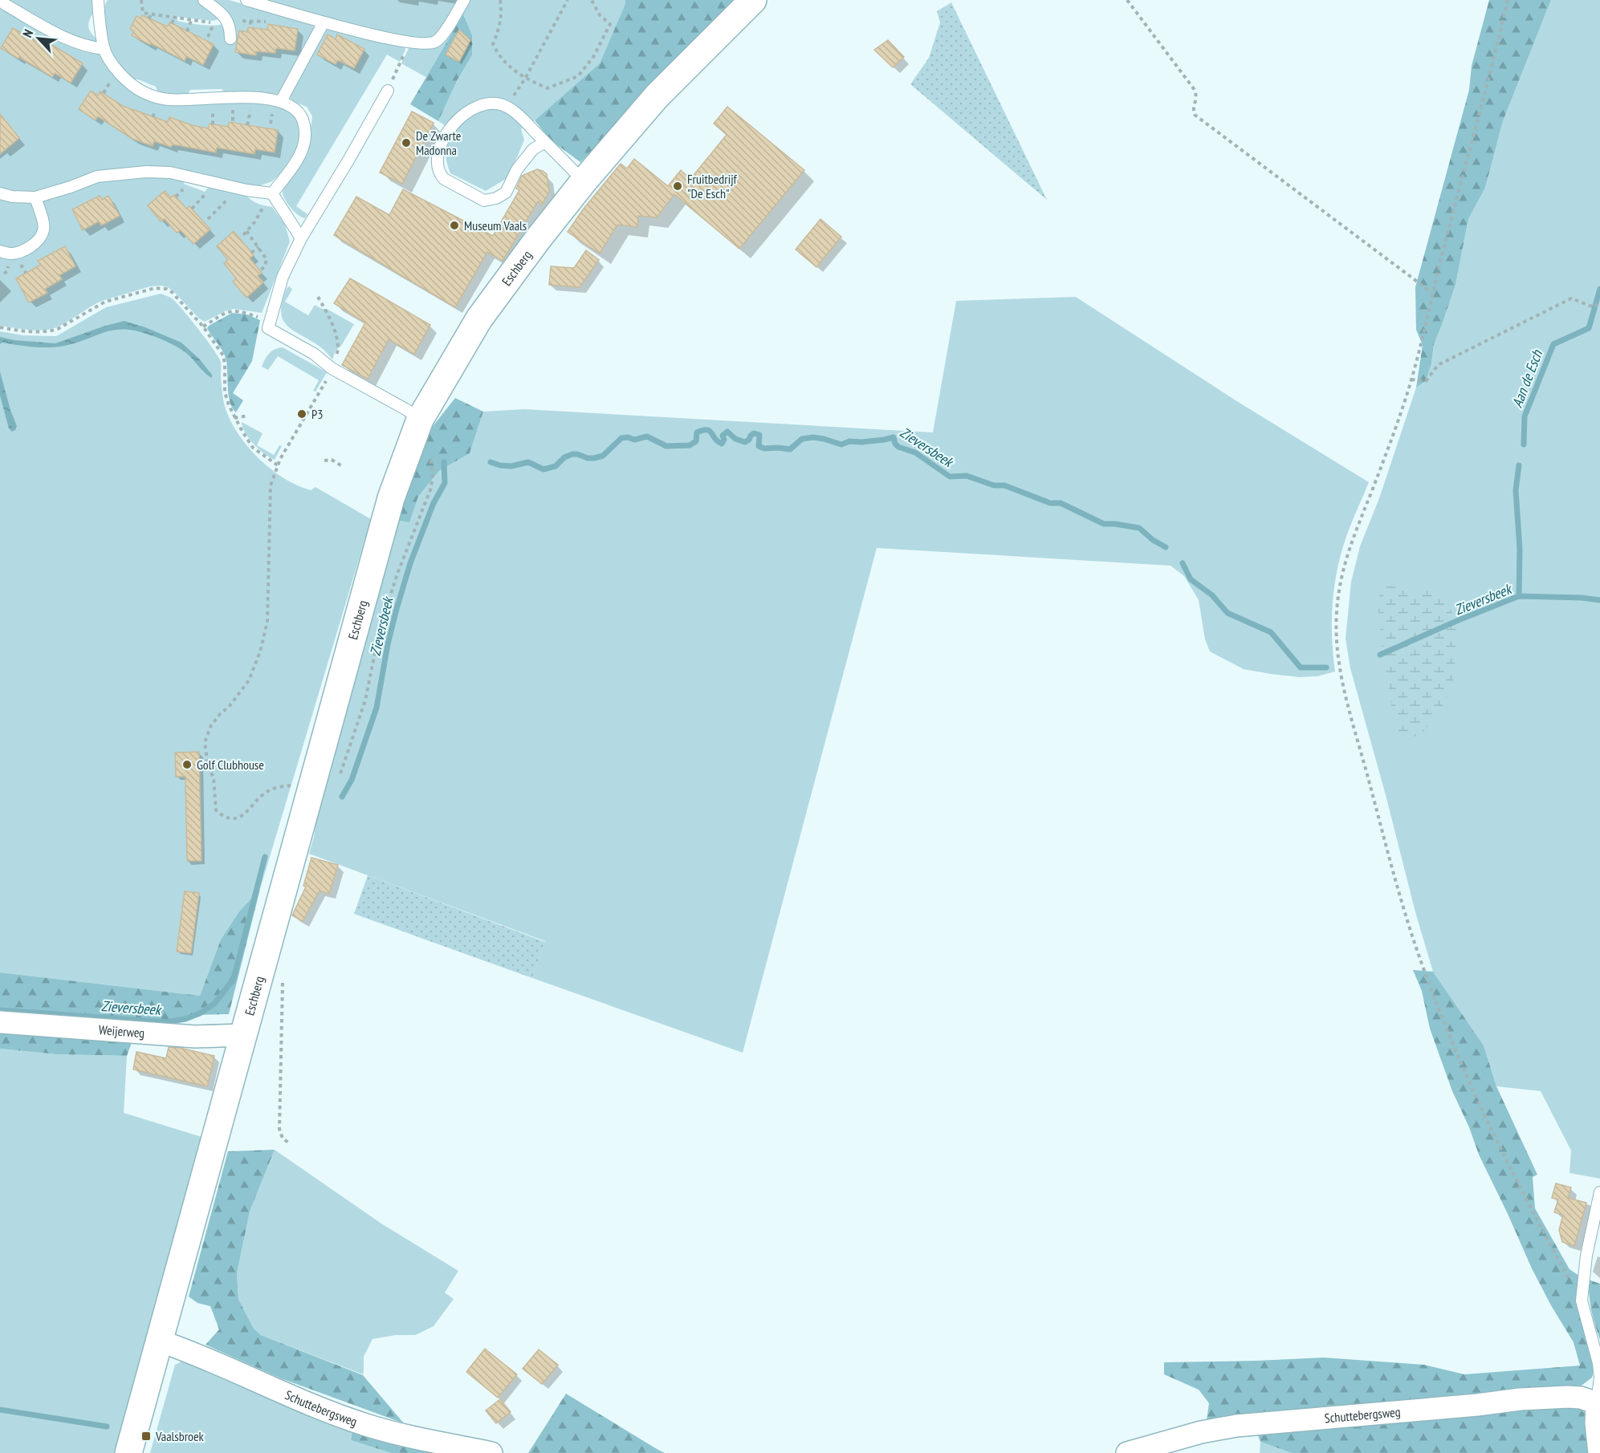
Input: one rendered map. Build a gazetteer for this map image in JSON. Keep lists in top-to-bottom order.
{
  "streets": {
    "street": ["Eschberg", "Weijerweg", "Schuttebergsweg"]
  },
  "crossings": [
    ["Eschberg", "Weijerweg"],
    ["Eschberg", "Schuttebergsweg"]
  ],
  "water": ["Aan de Esch", "Zieversbeek"],
  "places": {
    "other": [
      "De Zwarte Madonna",
      "Fruitbedrijf \"De Esch\"",
      "Museum Vaals",
      "P3",
      "Golf Clubhouse"
    ],
    "transit": ["Vaalsbroek"]
  },
  "north": "top left"
}
